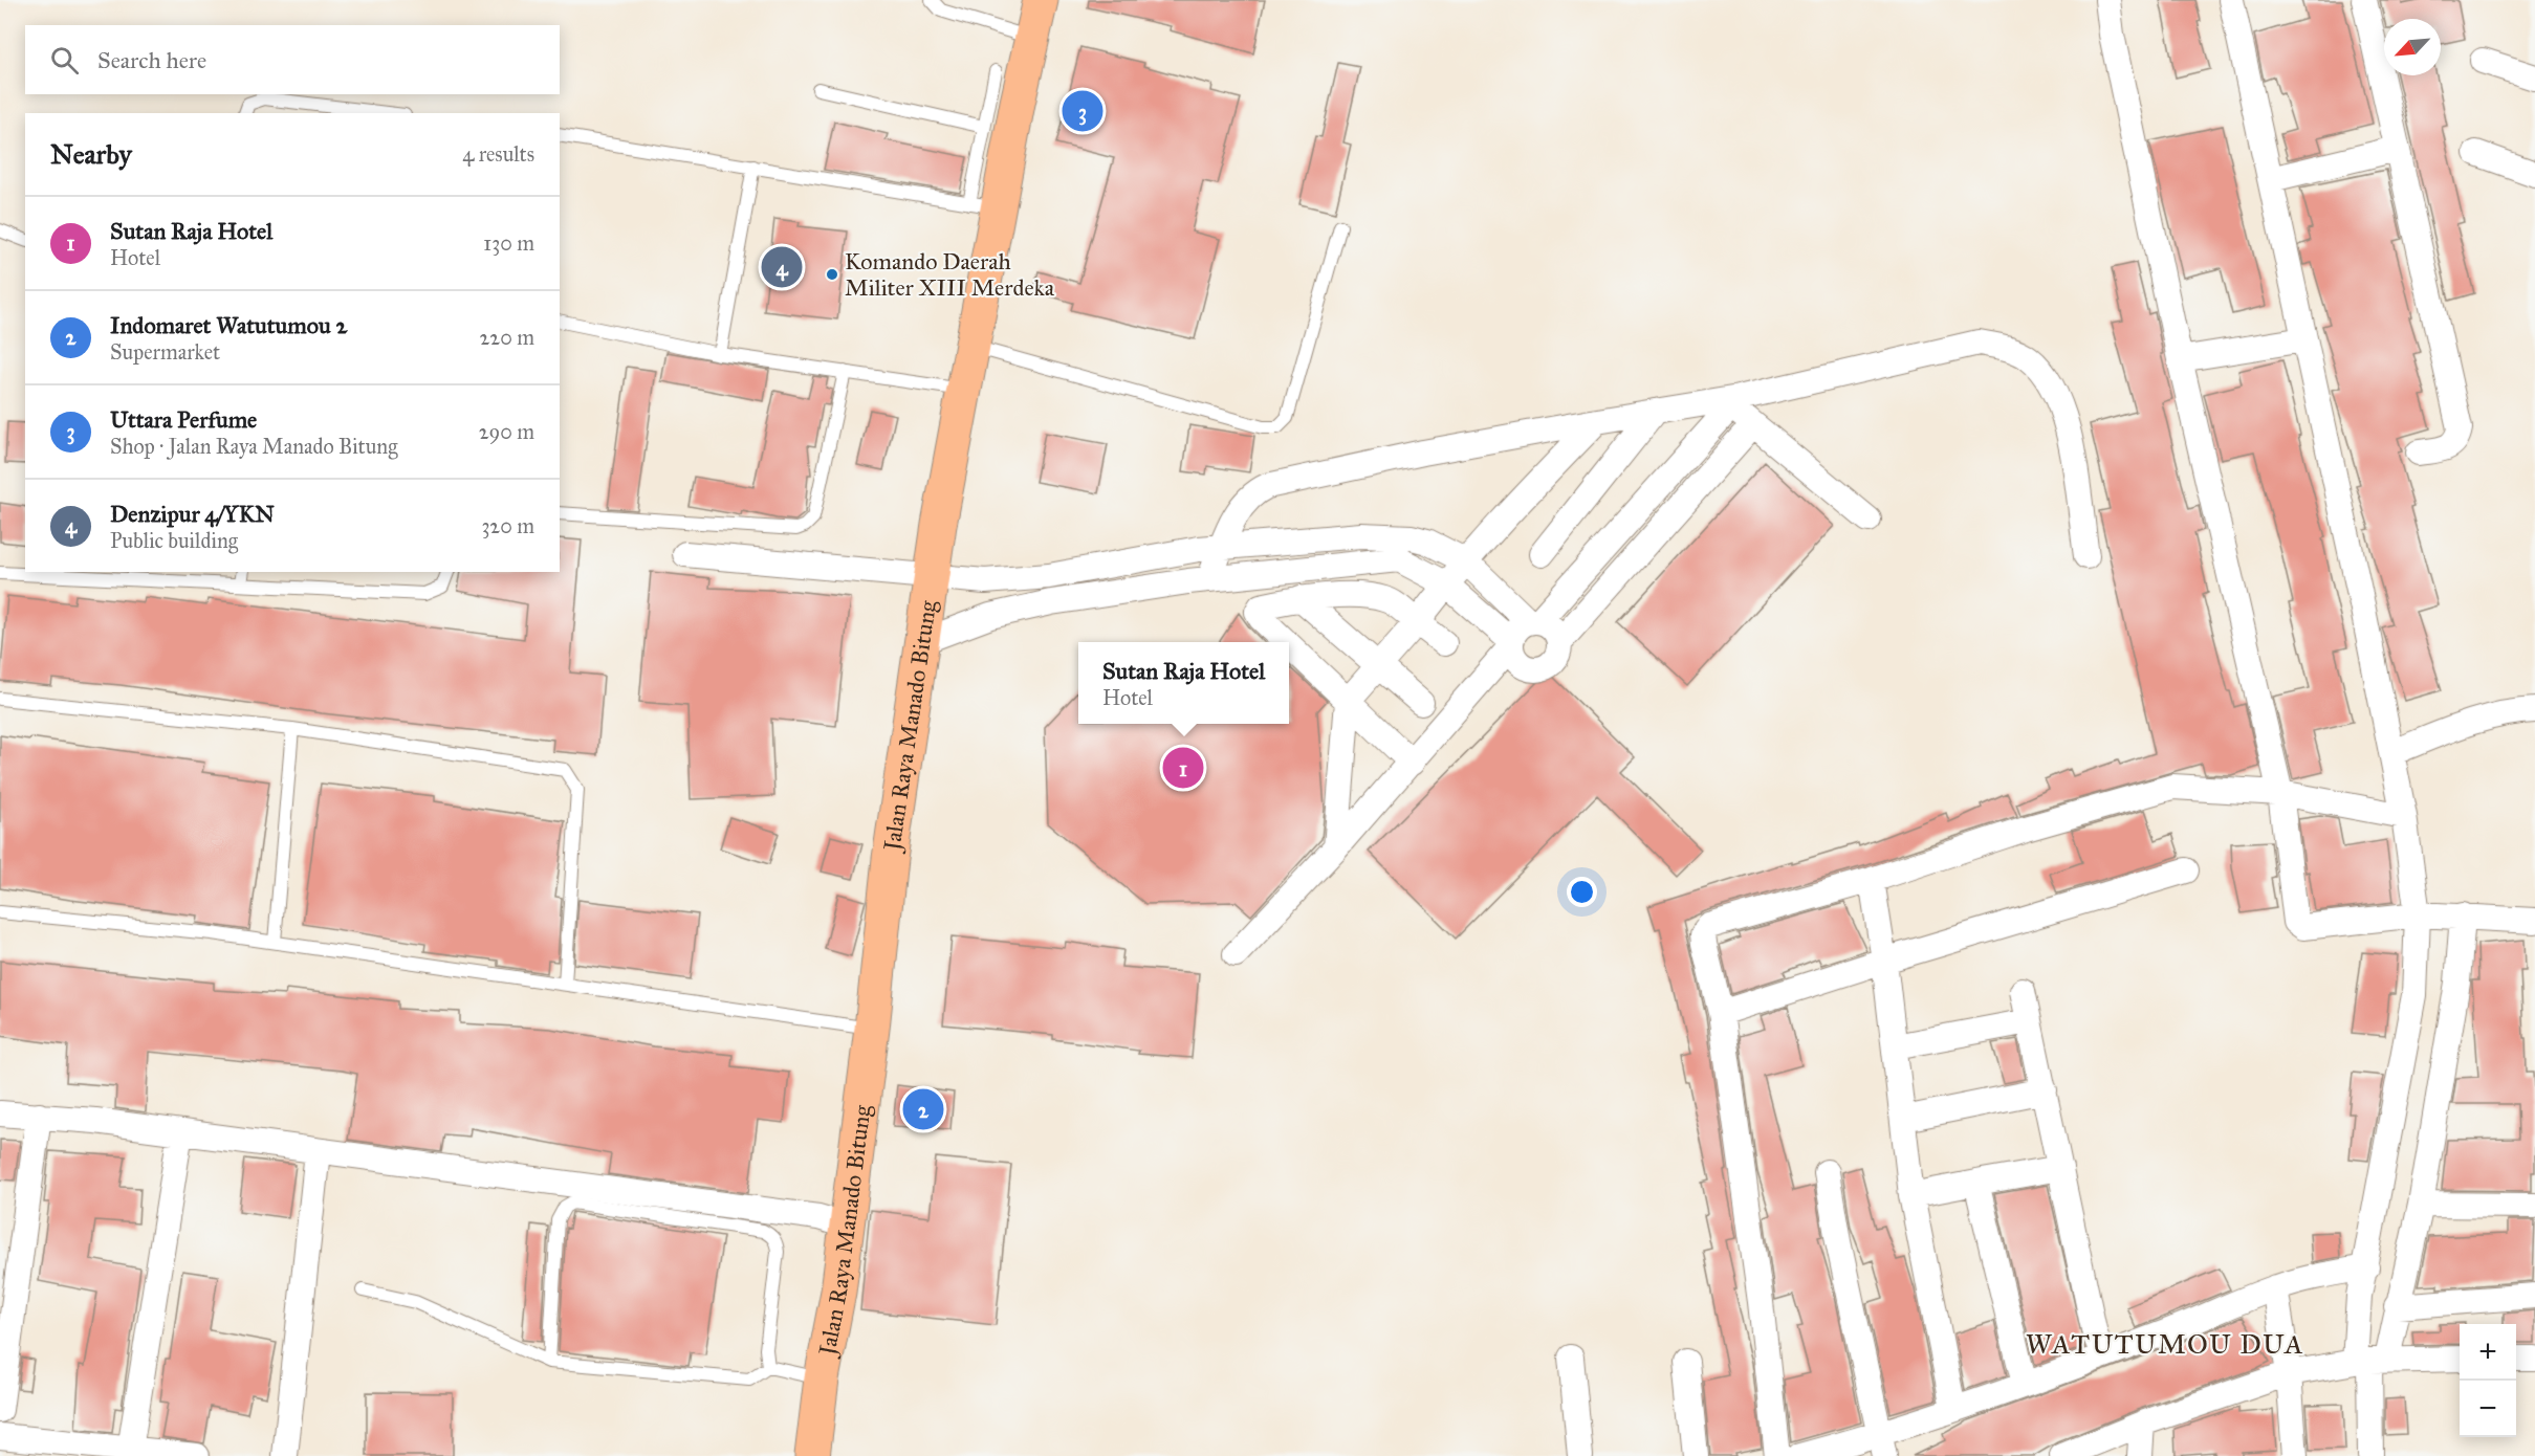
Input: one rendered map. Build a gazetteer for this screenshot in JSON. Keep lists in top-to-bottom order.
{
  "streets": {
    "highway": ["Jalan Raya Manado Bitung"]
  },
  "districts": ["WATUTUMOU DUA"],
  "places": ["Komando Daerah Militer XIII Merdeka"],
  "north": "bottom left",
  "page": {
    "search": "Search here",
    "pins": [
      "3",
      "4",
      "1",
      "2"
    ],
    "heading": ["Nearby", "4 results"],
    "list": [
      {
        "mark": "1",
        "name": "Sutan Raja Hotel",
        "note": "Hotel",
        "value": "130 m"
      },
      {
        "mark": "2",
        "name": "Indomaret Watutumou 2",
        "note": "Supermarket",
        "value": "220 m"
      },
      {
        "mark": "3",
        "name": "Uttara Perfume",
        "note": "Shop · Jalan Raya Manado Bitung",
        "value": "290 m"
      },
      {
        "mark": "4",
        "name": "Denzipur 4/YKN",
        "note": "Public building",
        "value": "320 m"
      }
    ],
    "popup": ["Sutan Raja Hotel", "Hotel"],
    "map_buttons": ["+", "−"]
  }
}
